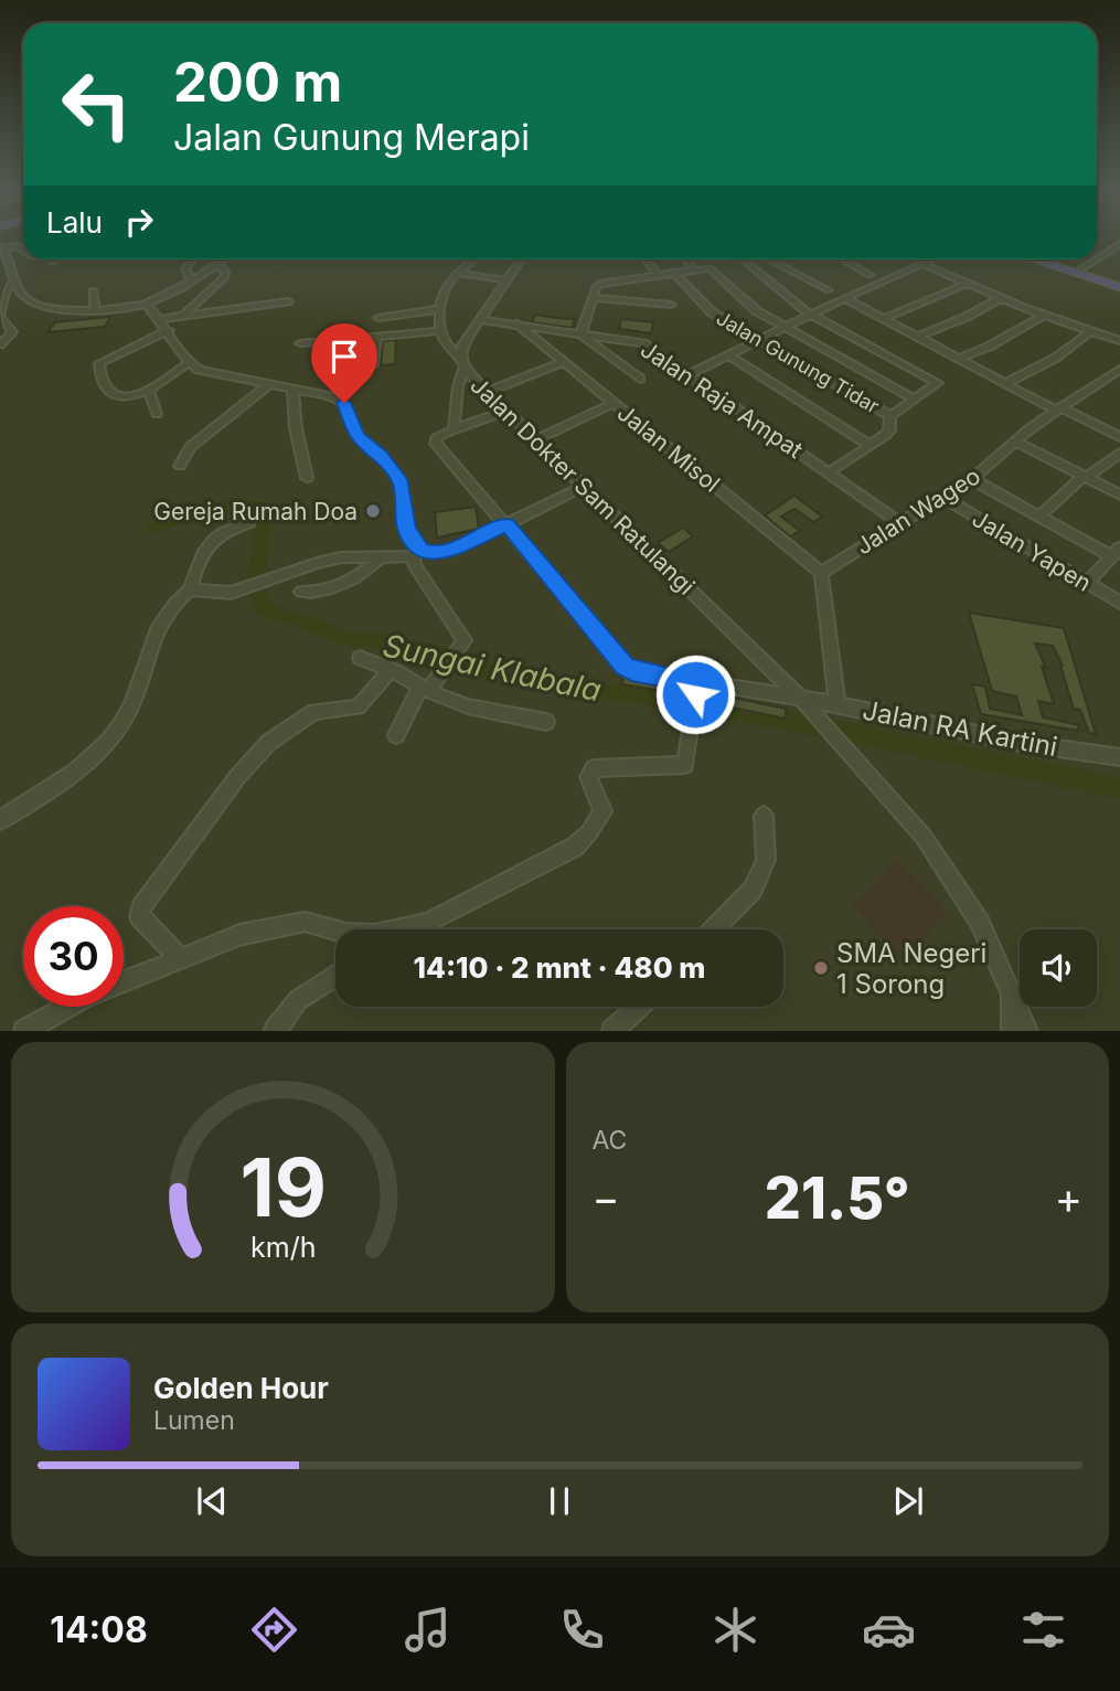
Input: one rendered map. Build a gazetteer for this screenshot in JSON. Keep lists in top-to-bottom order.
{
  "streets": {
    "street": [
      "Jalan Gunung Tidar",
      "Jalan Raja Ampat",
      "Jalan Misol",
      "Jalan Dokter Sam Ratulangi",
      "Jalan Wageo",
      "Jalan Yapen",
      "Jalan RA Kartini"
    ]
  },
  "crossings": [
    ["Jalan Raja Ampat", "Jalan Misol"],
    ["Jalan Raja Ampat", "Jalan Dokter Sam Ratulangi"],
    ["Jalan Raja Ampat", "Jalan Wageo"],
    ["Jalan Misol", "Jalan Wageo"],
    ["Jalan Dokter Sam Ratulangi", "Jalan RA Kartini"],
    ["Jalan Wageo", "Jalan Yapen"]
  ],
  "water": ["Sungai Klabala"],
  "places": ["Gereja Rumah Doa", "SMA Negeri 1 Sorong"],
  "page": {
    "turn": ["200 m", "Jalan Gunung Merapi"],
    "then": "Lalu",
    "limit": "30",
    "trip": "14:10 · 2 mnt · 480 m",
    "tile": "AC",
    "heat": ["−", "21.5°", "+"],
    "song": ["Golden Hour", "Lumen"],
    "tabs": "14:08",
    "gauge": ["19", "km/h"]
  }
}
